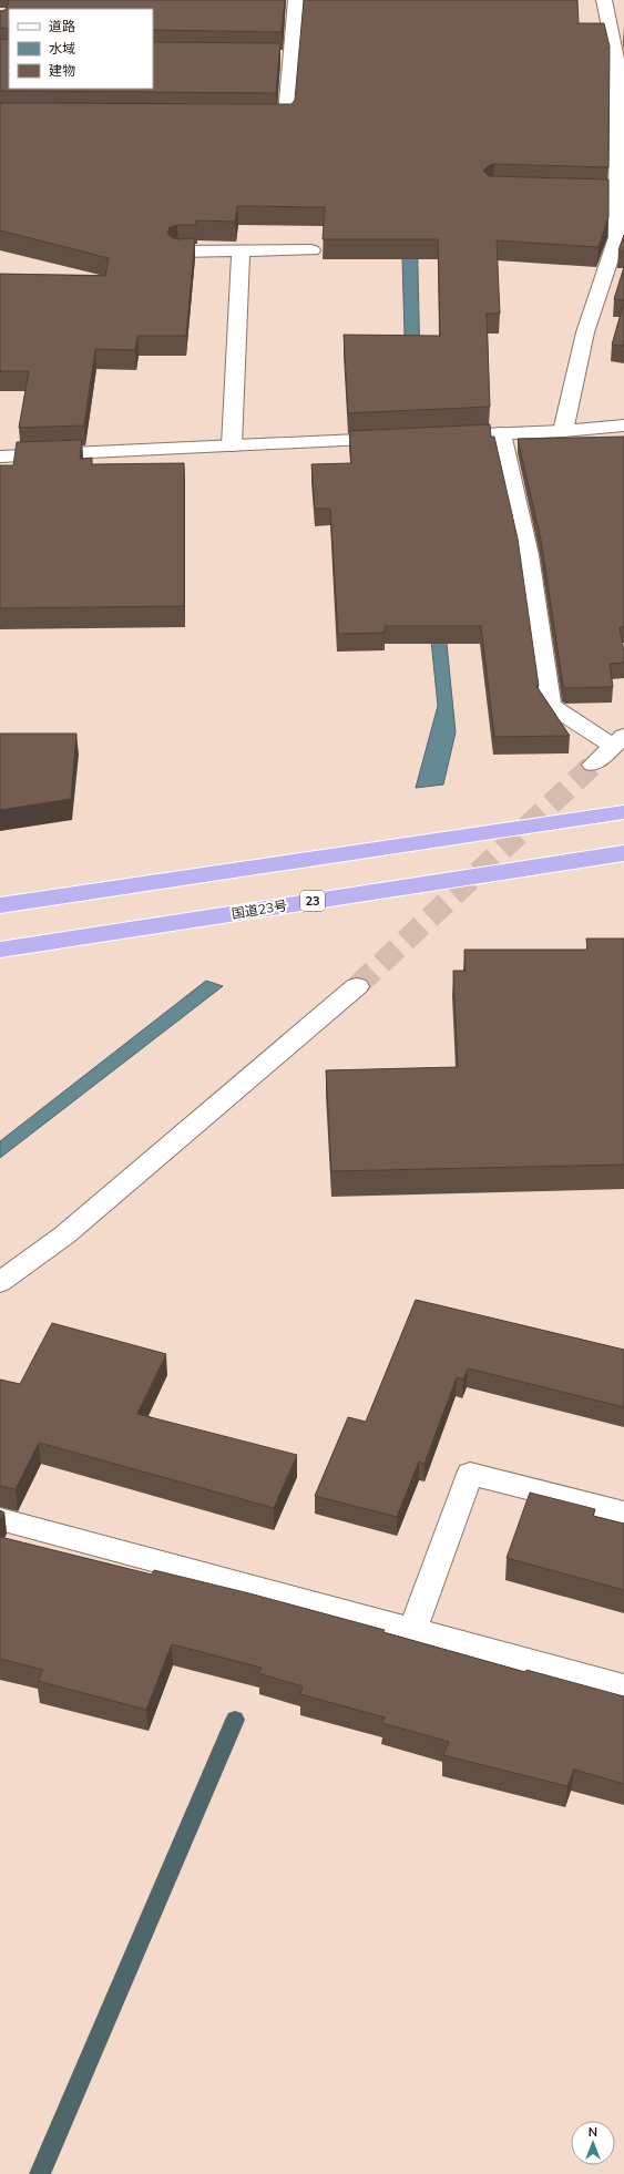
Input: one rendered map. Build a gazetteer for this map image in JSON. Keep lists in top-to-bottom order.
{
  "streets": {
    "highway": ["23", "国道23号"]
  },
  "legend": ["道路", "水域", "建物"],
  "north": "top"
}
